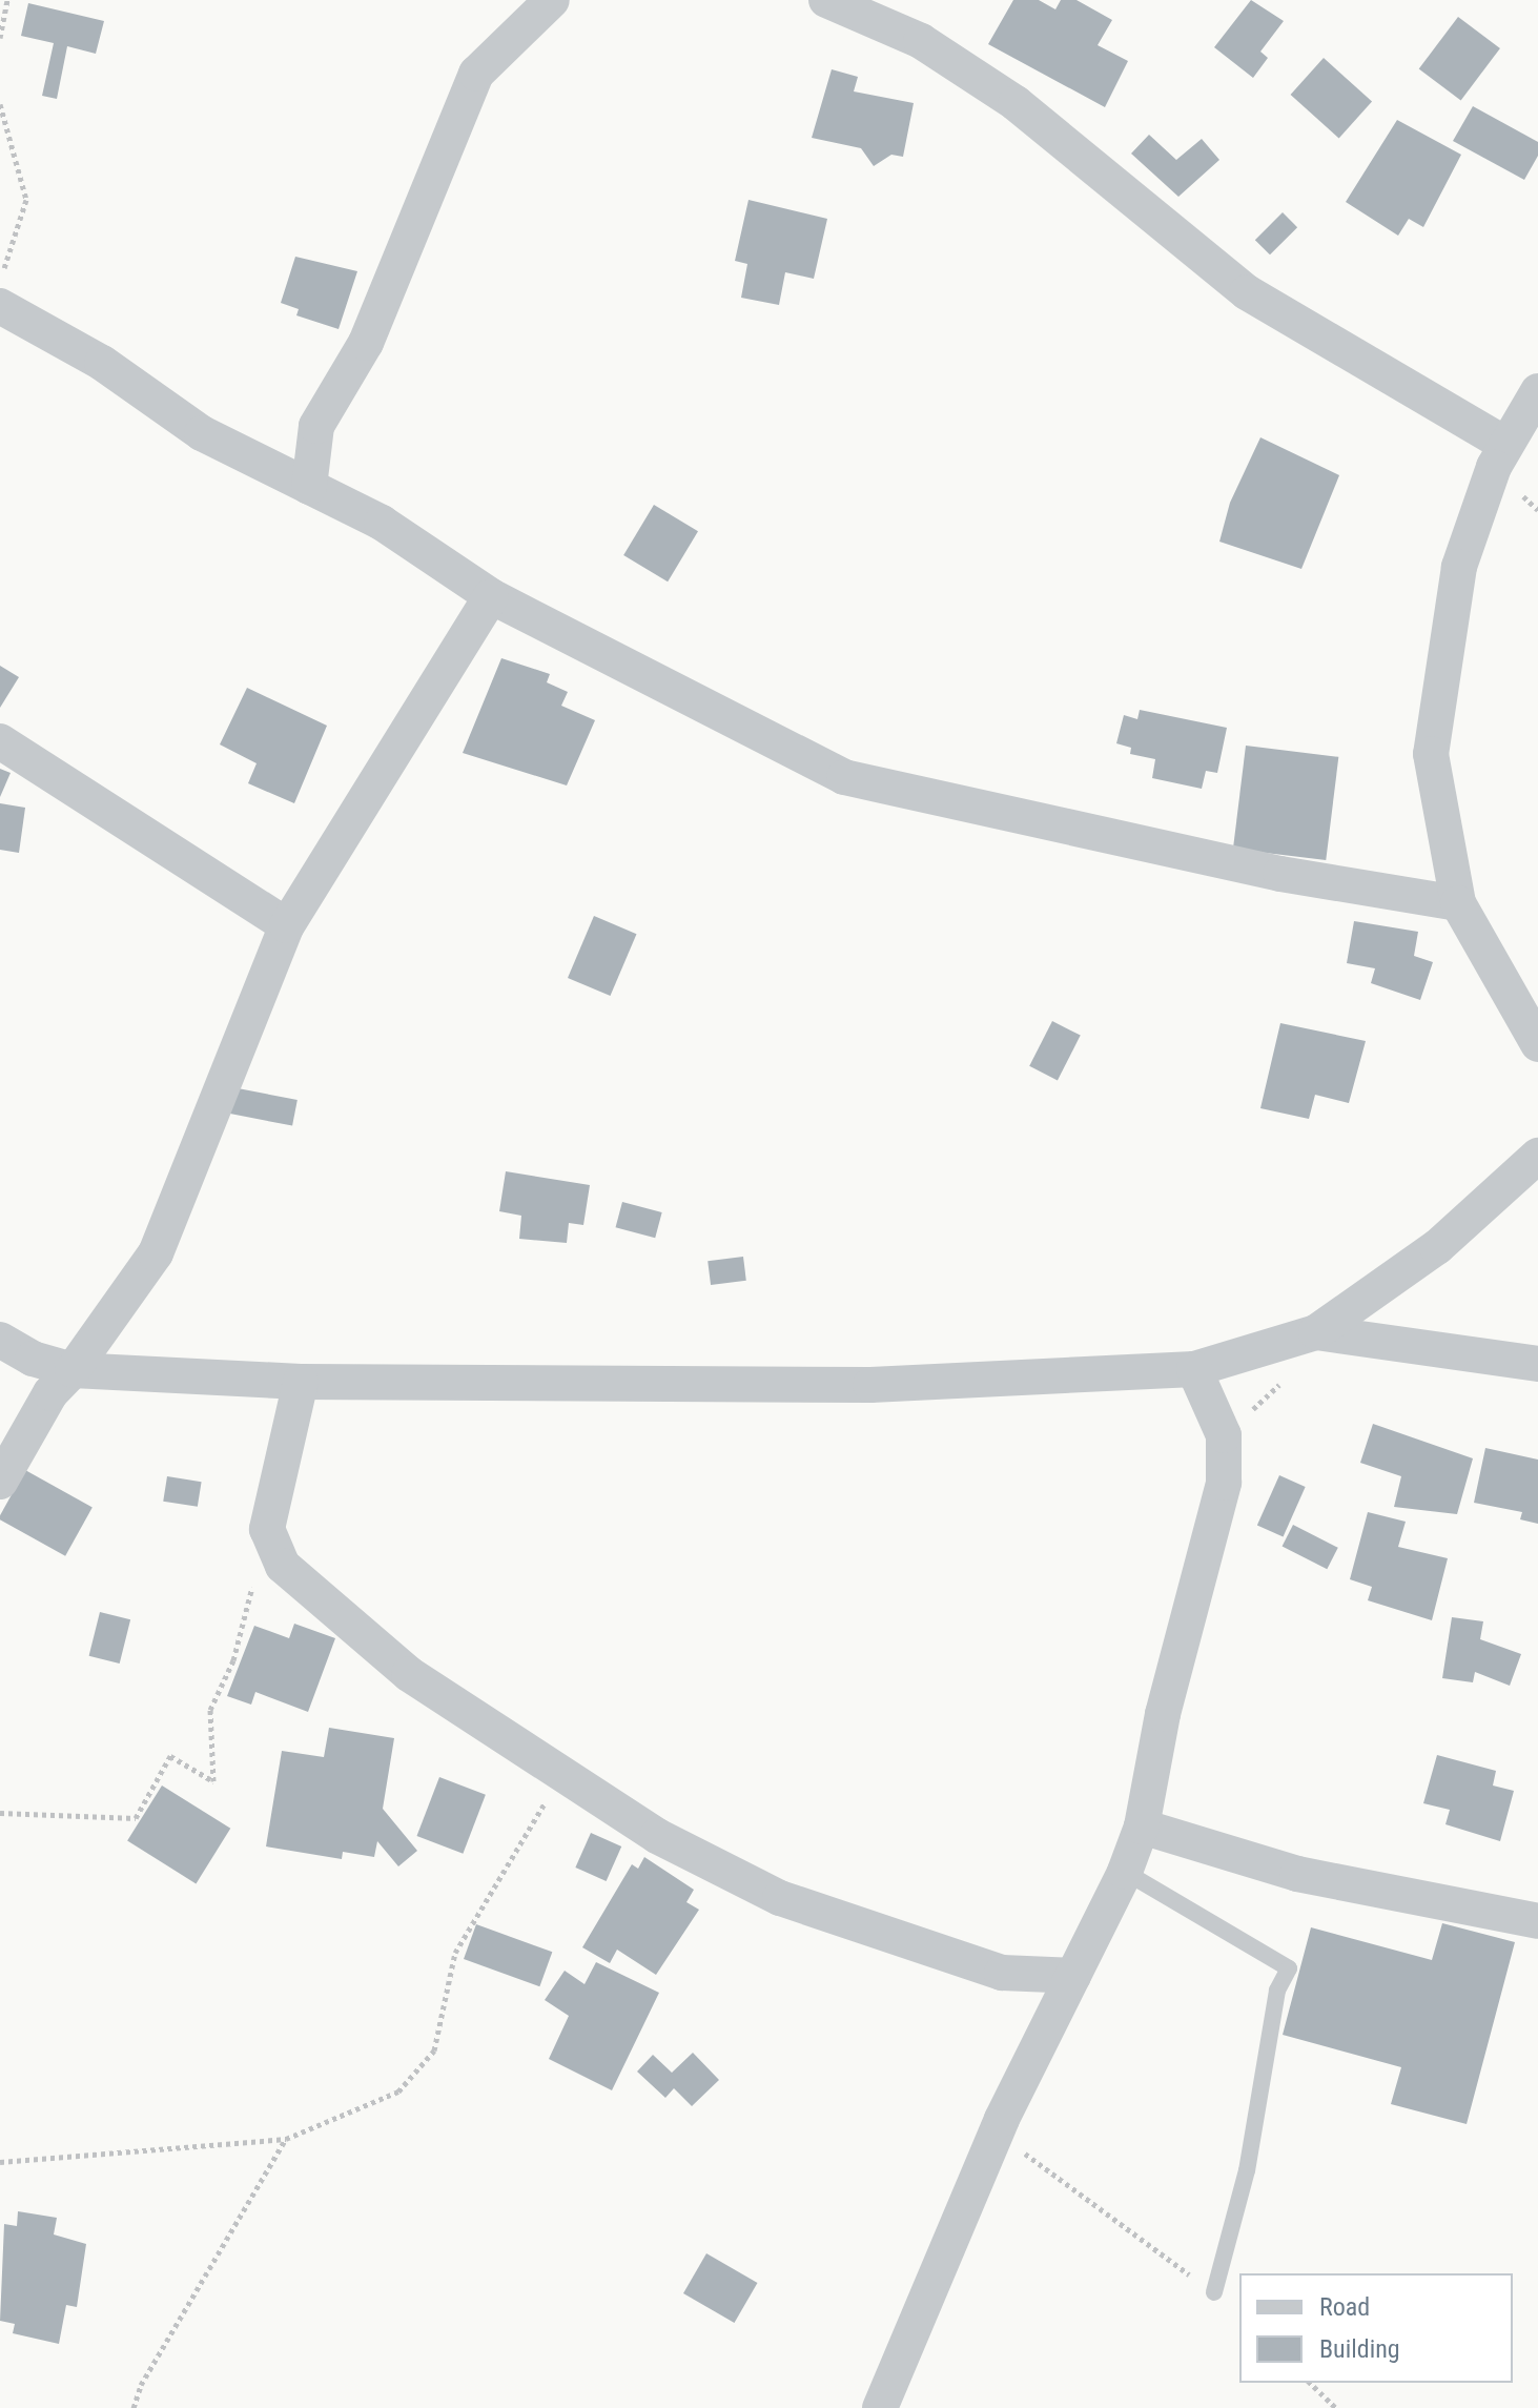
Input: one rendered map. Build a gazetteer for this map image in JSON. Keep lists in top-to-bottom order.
{
  "legend": ["Road", "Building"]
}
